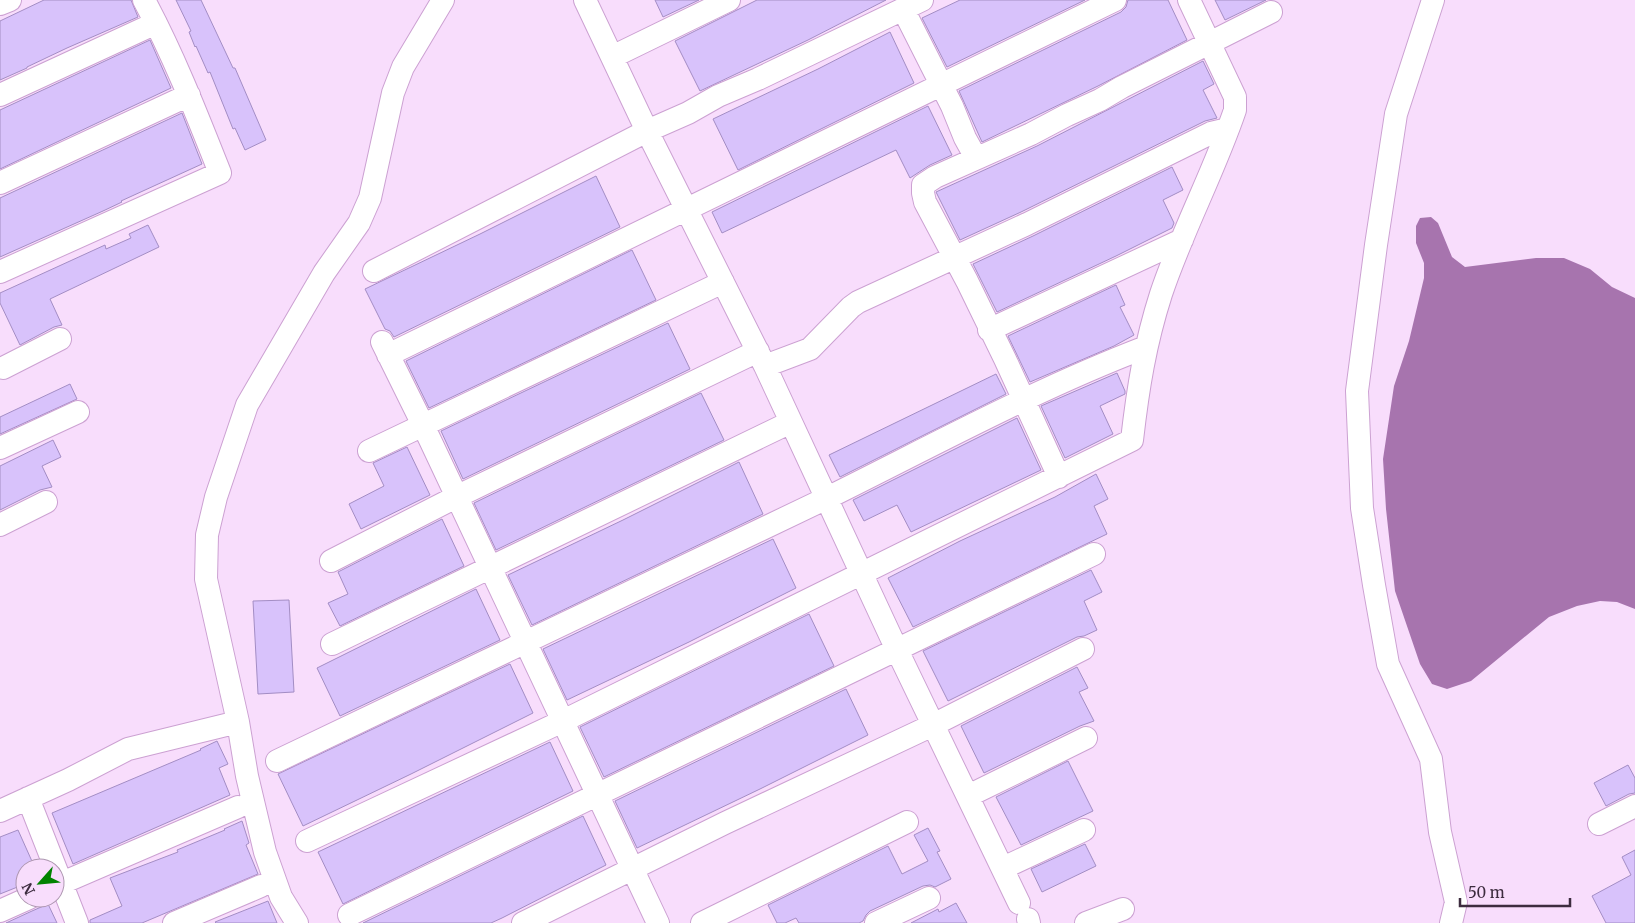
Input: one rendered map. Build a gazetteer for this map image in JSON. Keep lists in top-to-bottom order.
{
  "scale_bar": "50 m",
  "north": "bottom left"
}
